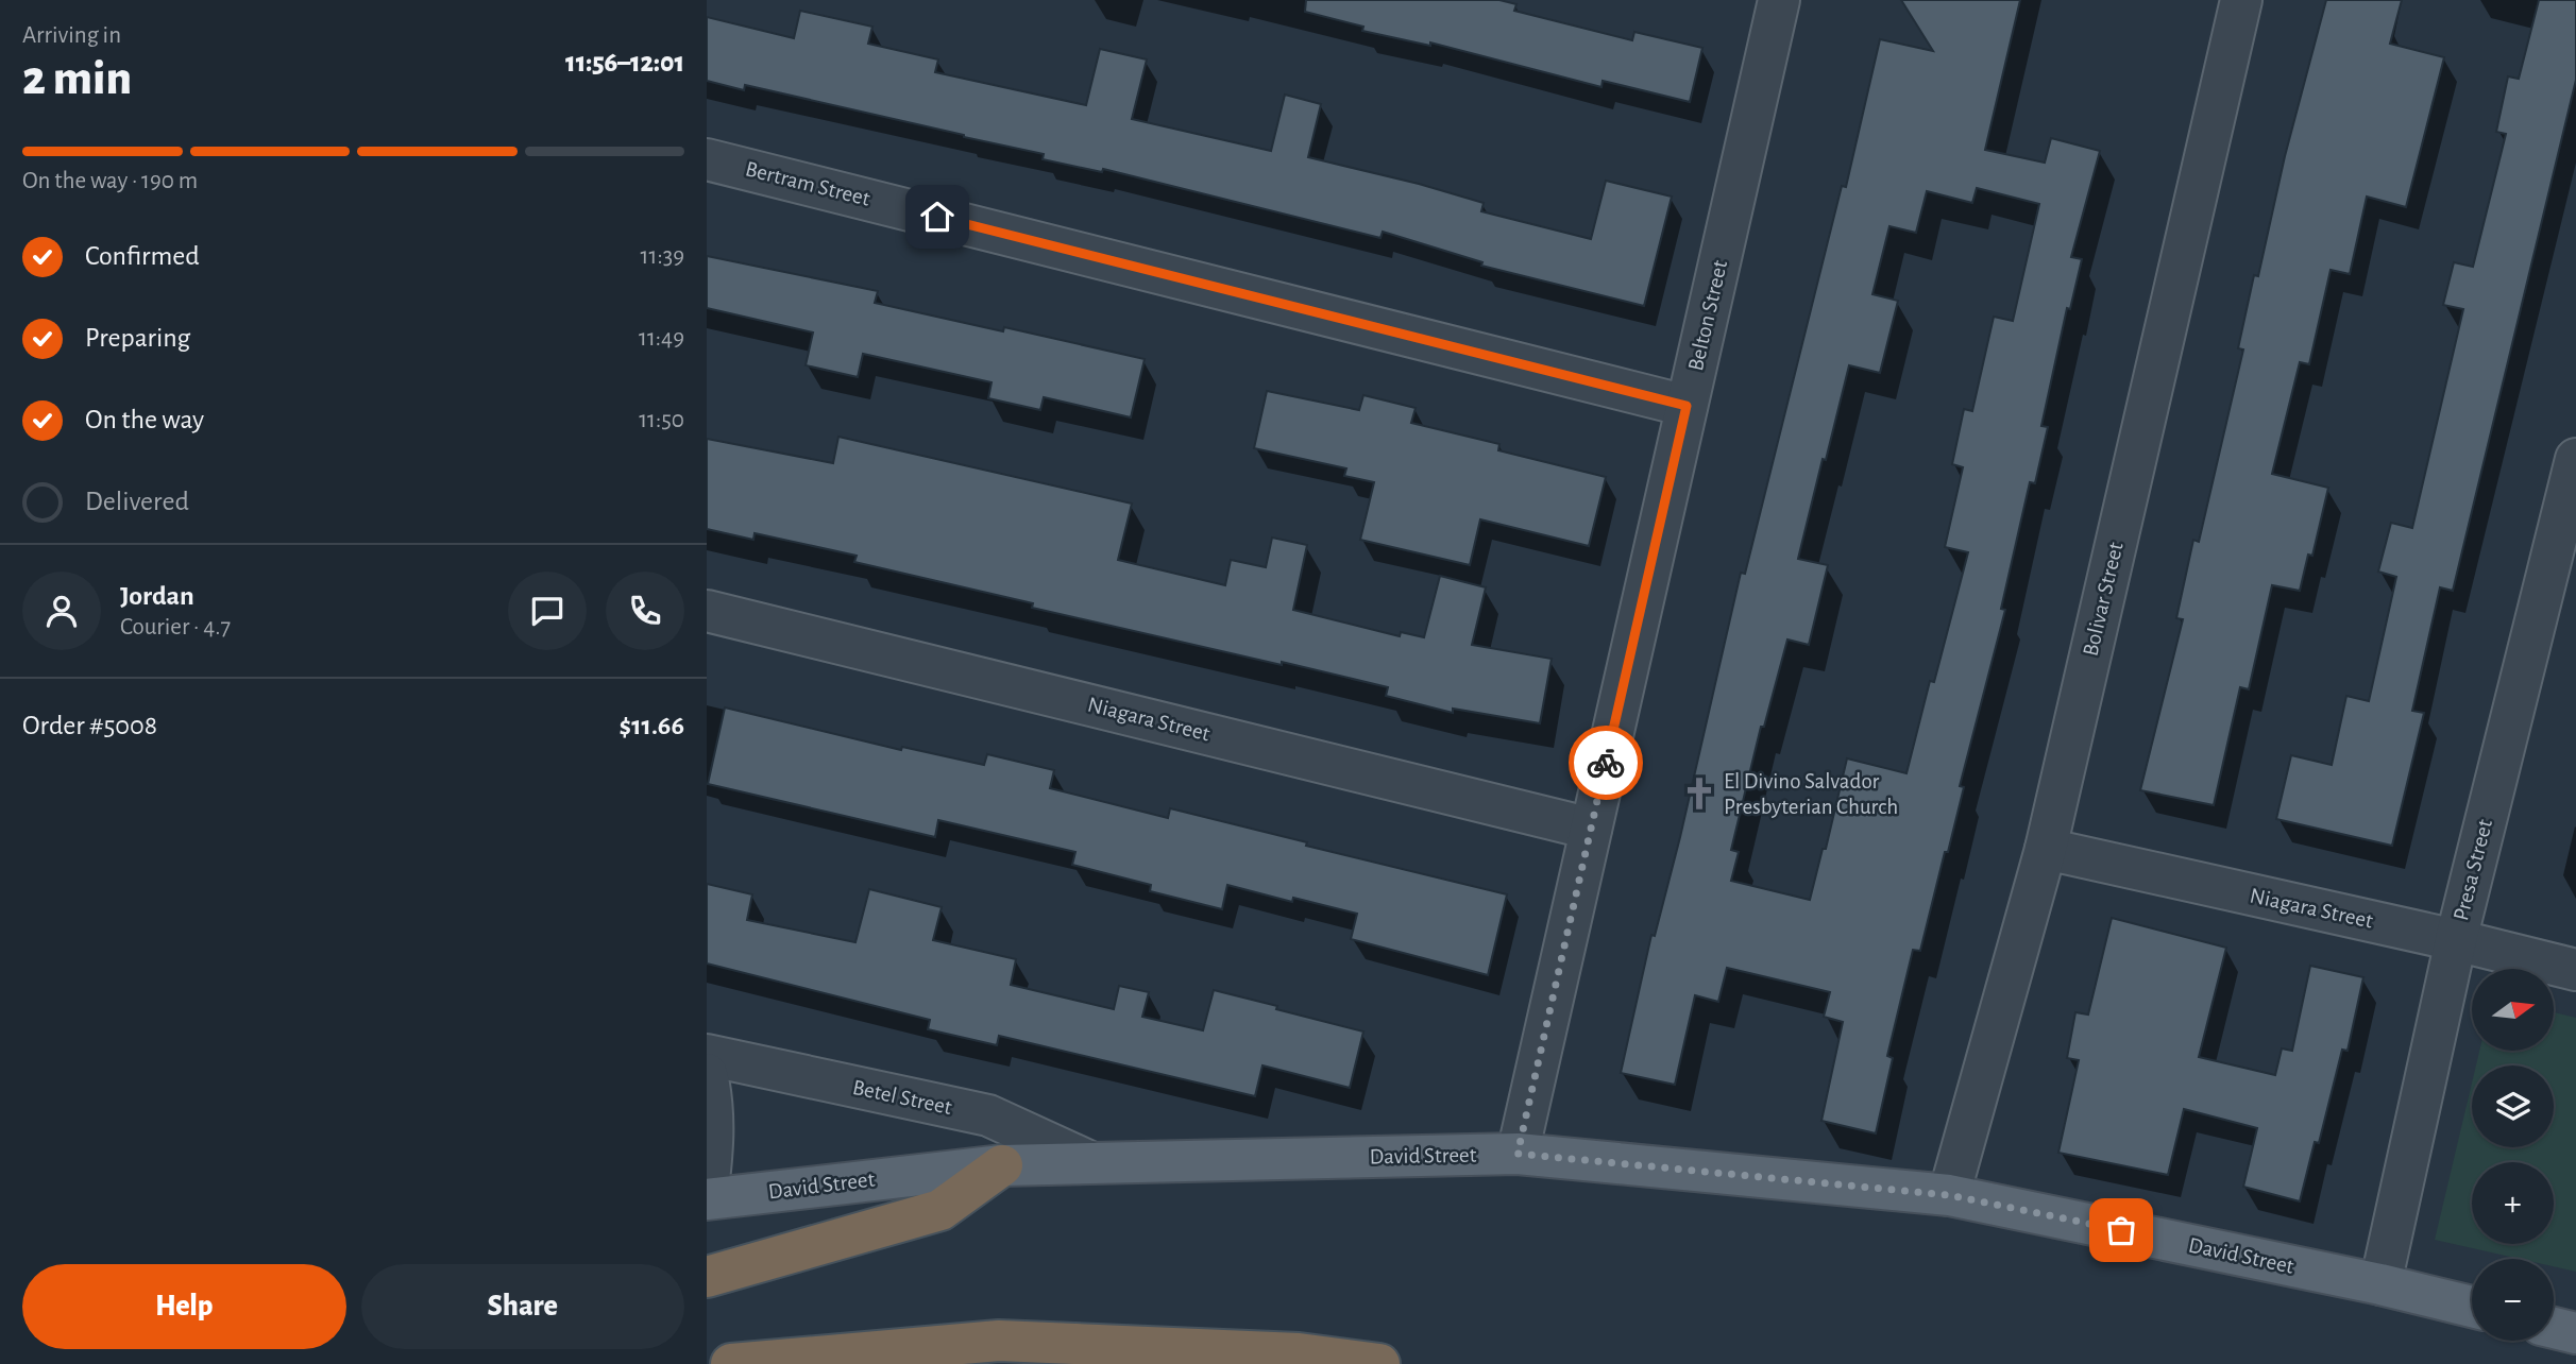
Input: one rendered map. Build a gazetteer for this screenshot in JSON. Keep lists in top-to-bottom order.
{
  "streets": {
    "main road": ["David Street"],
    "street": [
      "Bertram Street",
      "Belton Street",
      "Bolivar Street",
      "Niagara Street",
      "Presa Street",
      "Betel Street"
    ]
  },
  "crossings": [
    ["Bertram Street", "Belton Street"],
    ["Belton Street", "Niagara Street"],
    ["Belton Street", "David Street"],
    ["Bolivar Street", "Niagara Street"],
    ["Bolivar Street", "David Street"],
    ["Niagara Street", "Presa Street"],
    ["Presa Street", "David Street"],
    ["Betel Street", "David Street"]
  ],
  "places": {
    "church": ["El Divino Salvador Presbyterian Church"]
  },
  "north": "right",
  "page": {
    "heading": ["2 min", "Arriving in", "11:56–12:01"],
    "panel": [
      "Jordan",
      "Courier · 4.7",
      "Order #5008",
      "$11.66"
    ],
    "bar": "On the way · 190 m",
    "list": [
      ["Confirmed", "11:39"],
      ["Preparing", "11:49"],
      ["On the way", "11:50"],
      "Delivered"
    ],
    "map_buttons": ["+", "−"],
    "buttons": ["Help", "Share"]
  }
}
